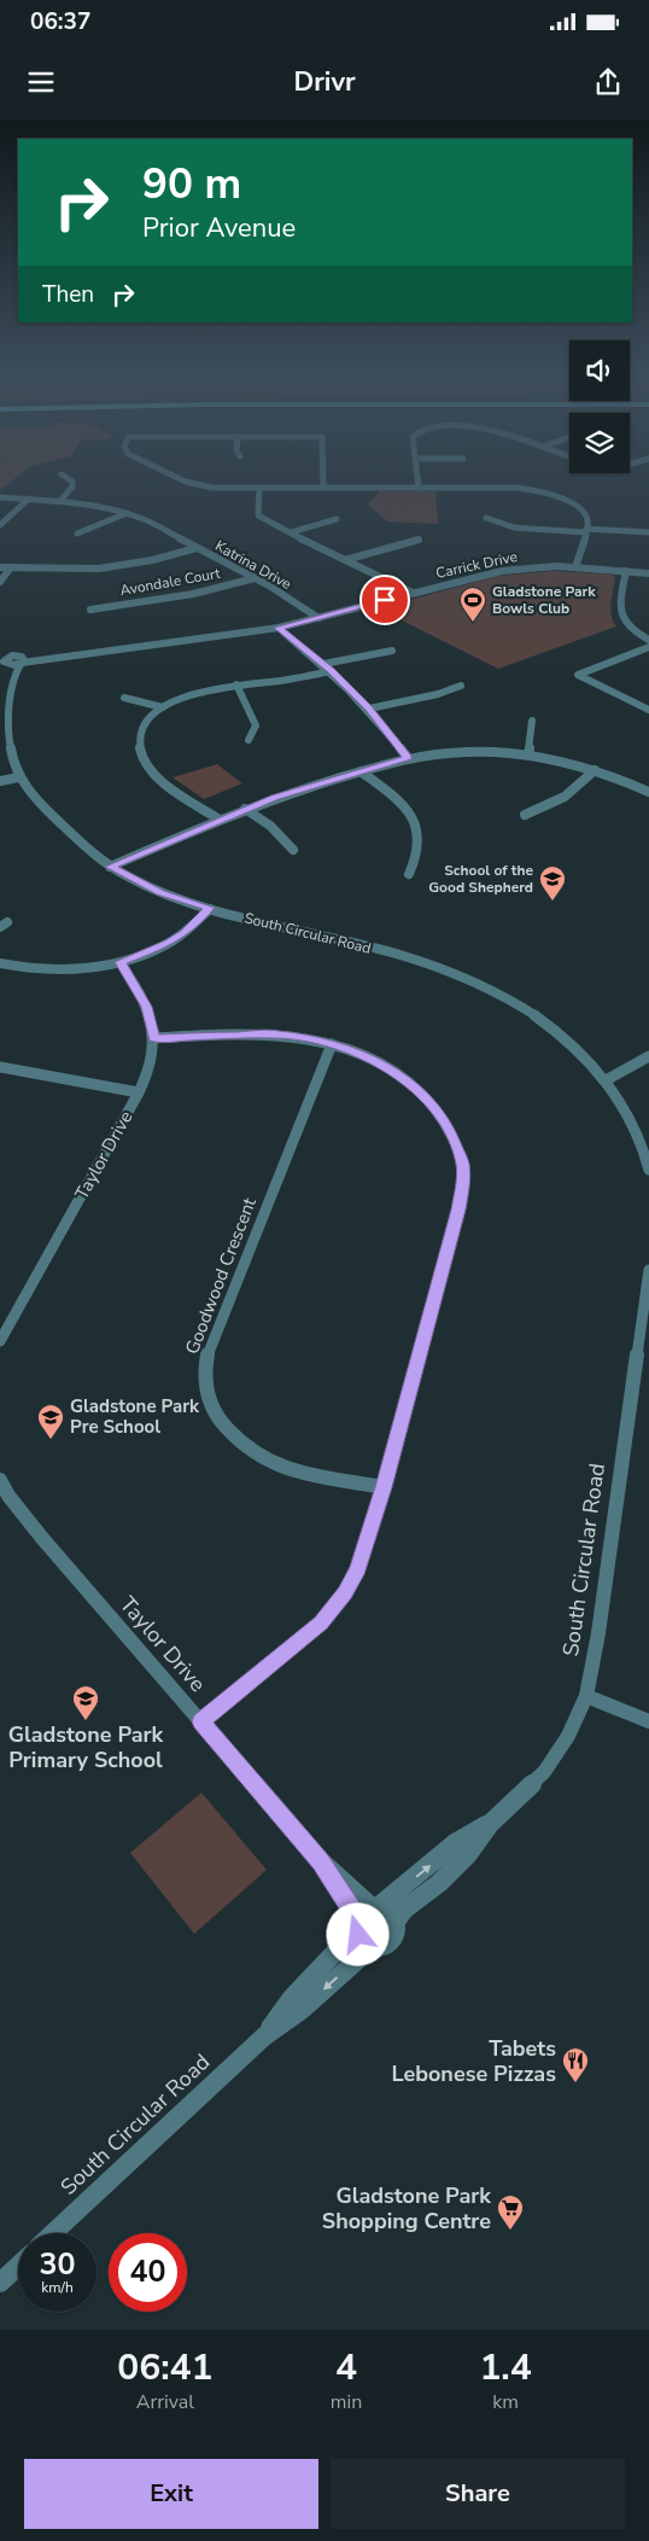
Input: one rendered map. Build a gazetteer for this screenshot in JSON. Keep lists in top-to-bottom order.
{
  "streets": {
    "street": [
      "Katrina Drive",
      "Carrick Drive",
      "Avondale Court",
      "South Circular Road",
      "Taylor Drive",
      "Goodwood Crescent"
    ]
  },
  "crossings": [
    ["Katrina Drive", "Carrick Drive"],
    ["Katrina Drive", "Avondale Court"],
    ["Carrick Drive", "South Circular Road"],
    ["South Circular Road", "Taylor Drive"]
  ],
  "places": {
    "sports": ["Gladstone Park Bowls Club"],
    "school or university": ["School of the Good Shepherd", "Gladstone Park Pre School", "Gladstone Park Primary School"],
    "restaurant": ["Tabets Lebonese Pizzas"],
    "supermarket": ["Gladstone Park Shopping Centre"]
  },
  "page": {
    "status": "06:37",
    "header": "Drivr",
    "turn": ["90 m", "Prior Avenue"],
    "then": "Then",
    "speed": "30 km/h",
    "limit": "40",
    "eta": [
      "06:41",
      "Arrival",
      "4",
      "min",
      "1.4",
      "km"
    ],
    "buttons": ["Exit", "Share"]
  }
}
